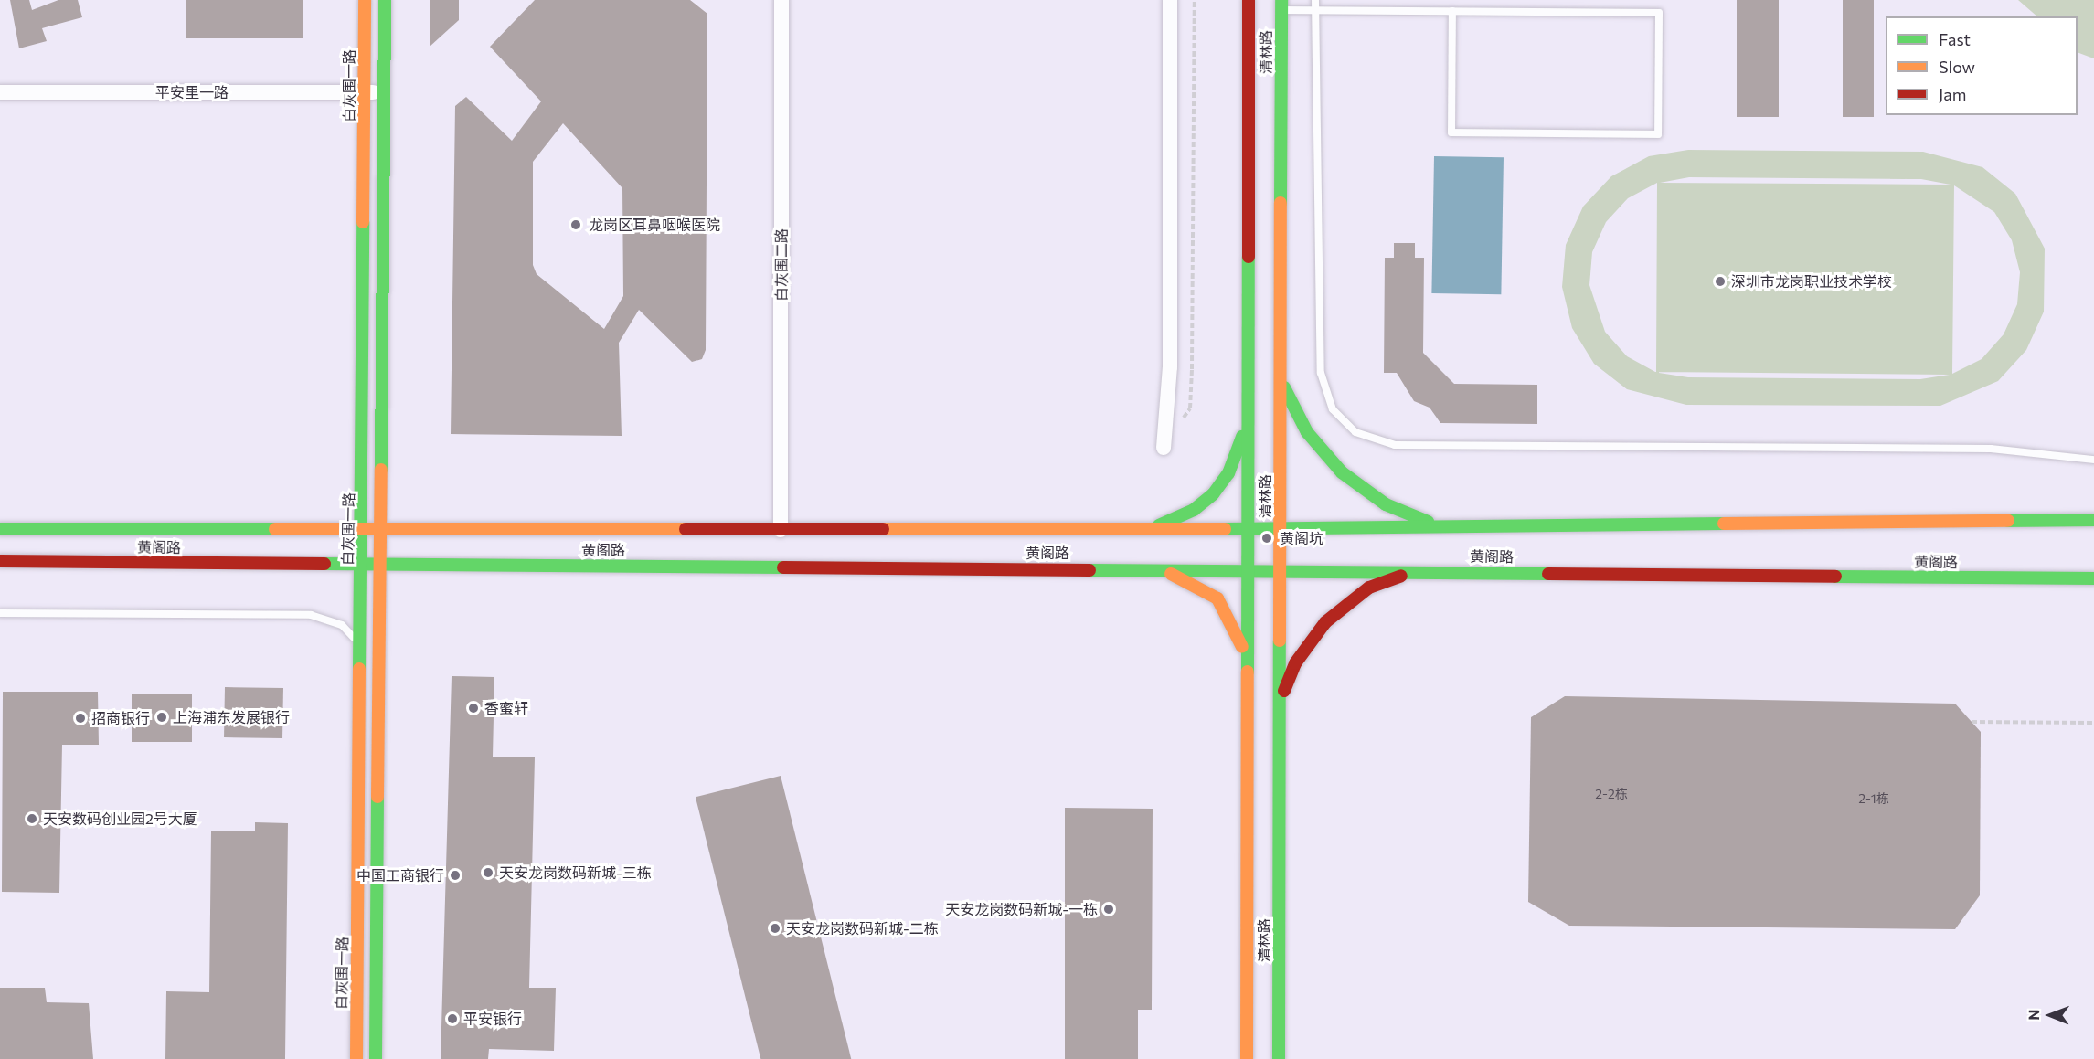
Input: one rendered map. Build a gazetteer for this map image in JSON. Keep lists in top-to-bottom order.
{
  "streets": {
    "main road": ["清林路", "白灰围一路", "黄阁路"],
    "street": ["平安里一路", "白灰围二路"]
  },
  "crossings": [
    ["清林路", "黄阁路"],
    ["白灰围一路", "平安里一路"],
    ["白灰围一路", "黄阁路"],
    ["白灰围二路", "黄阁路"]
  ],
  "places": [
    "龙岗区耳鼻咽喉医院",
    "深圳市龙岗职业技术学校",
    "黄阁坑",
    "香蜜轩",
    "上海浦东发展银行",
    "招商银行",
    "天安数码创业园2号大厦",
    "天安龙岗数码新城-三栋",
    "中国工商银行",
    "天安龙岗数码新城-一栋",
    "天安龙岗数码新城-二栋",
    "平安银行"
  ],
  "house_numbers": ["2-2栋", "2-1栋"],
  "legend": ["Fast", "Slow", "Jam"],
  "north": "left"
}
